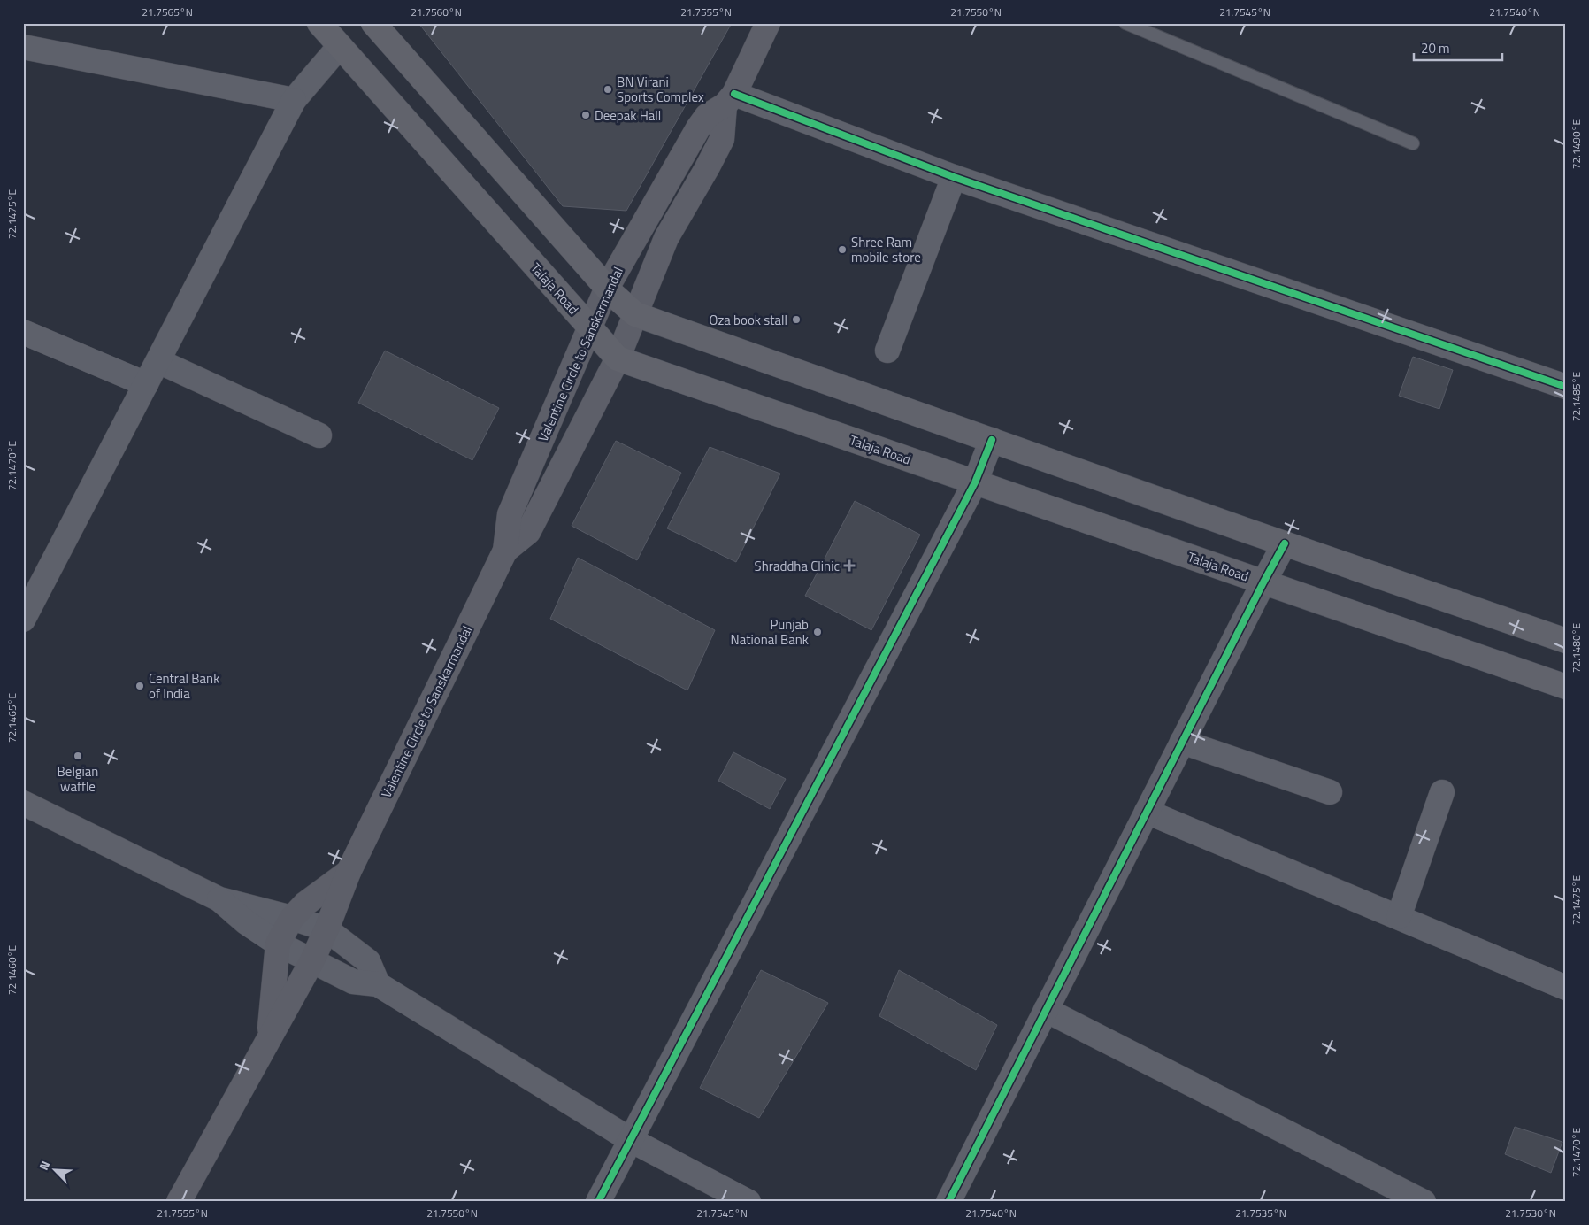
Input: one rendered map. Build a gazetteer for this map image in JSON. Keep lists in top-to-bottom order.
{
  "streets": {
    "main road": ["Talaja Road", "Valentine Circle to Sanskarmandal"]
  },
  "crossings": [
    ["Talaja Road", "Valentine Circle to Sanskarmandal"]
  ],
  "places": {
    "other": [
      "BN Virani Sports Complex",
      "Deepak Hall",
      "Shree Ram mobile store",
      "Oza book stall",
      "Punjab National Bank",
      "Central Bank of India",
      "Belgian waffle"
    ],
    "health": ["Shraddha Clinic"]
  },
  "scale_bar": "20 m",
  "north": "top left",
  "coordinates": [
    "21.7565°N",
    "21.7560°N",
    "21.7555°N",
    "21.7550°N",
    "21.7545°N",
    "21.7540°N",
    "72.1490°E",
    "72.1475°E",
    "72.1485°E",
    "72.1470°E",
    "72.1480°E",
    "72.1465°E",
    "72.1460°E",
    "21.7535°N",
    "21.7530°N"
  ]
}
